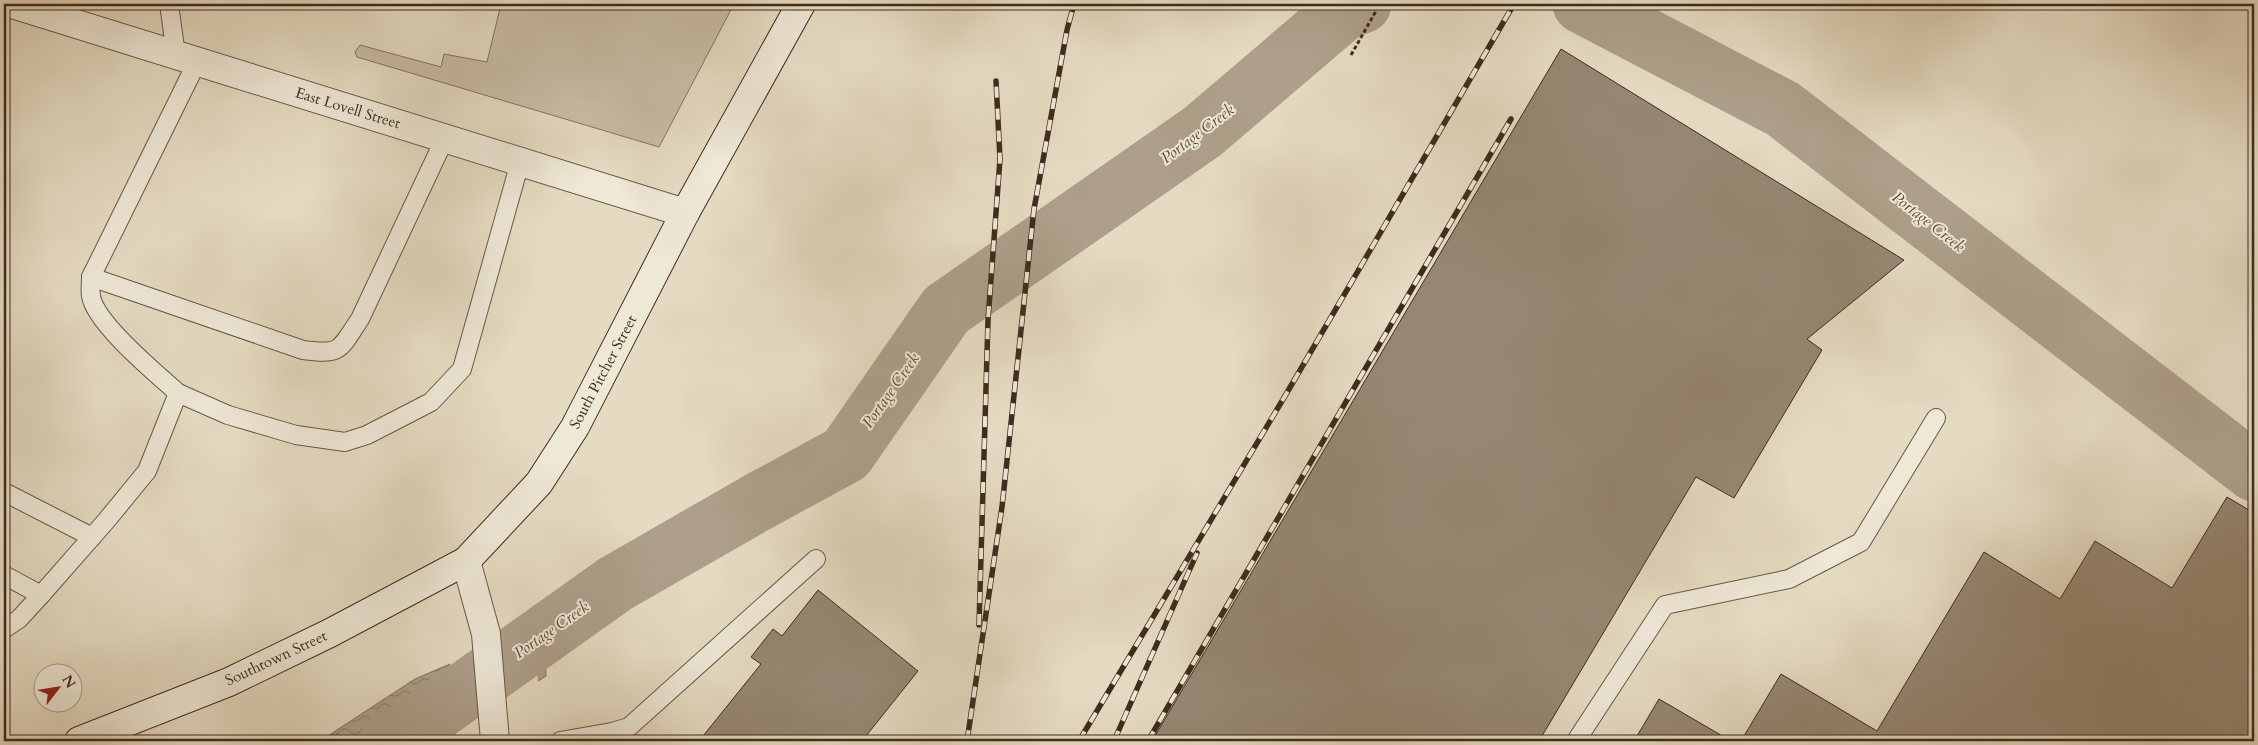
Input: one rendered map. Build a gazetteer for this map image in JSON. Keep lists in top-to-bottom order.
{
  "streets": {
    "main road": ["East Lovell Street", "South Pitcher Street", "Southtown Street"]
  },
  "crossings": [
    ["East Lovell Street", "South Pitcher Street"],
    ["South Pitcher Street", "Southtown Street"]
  ],
  "water": ["Portage Creek"],
  "north": "top right"
}
